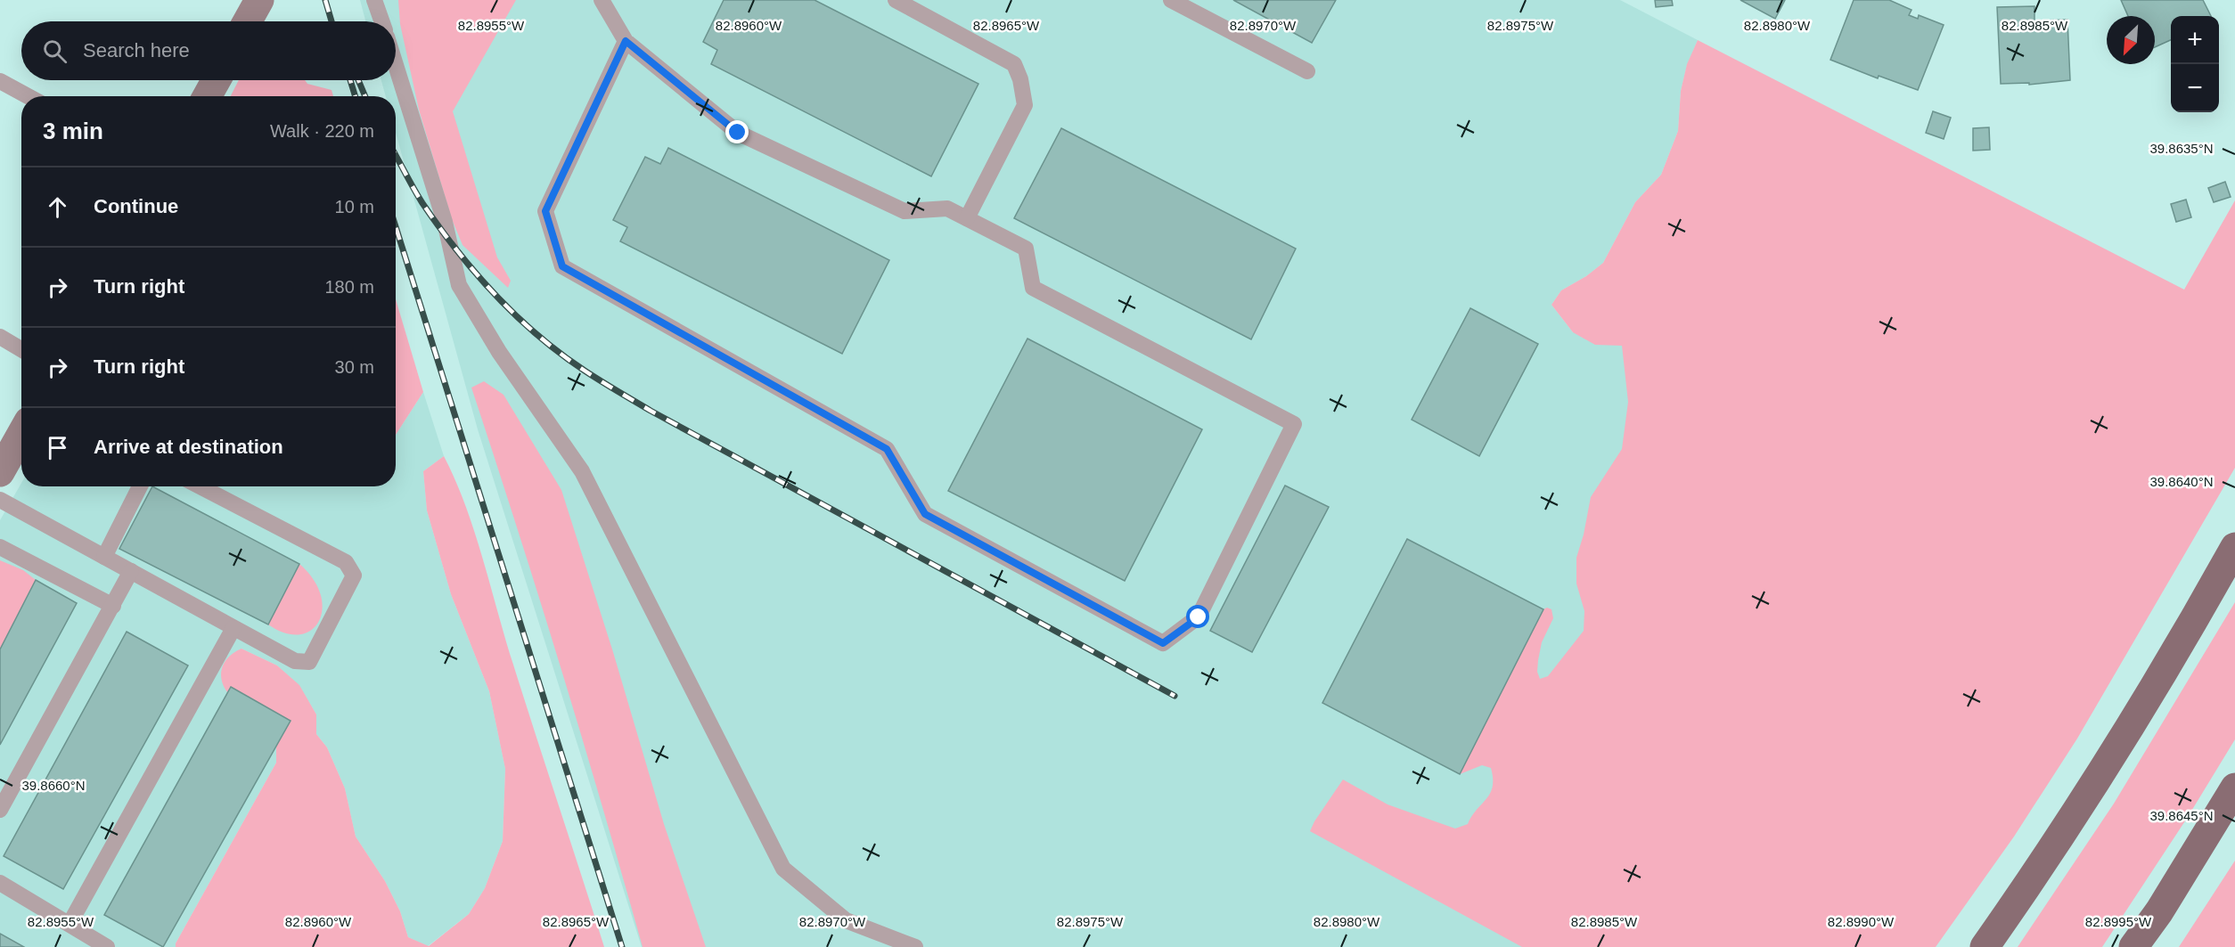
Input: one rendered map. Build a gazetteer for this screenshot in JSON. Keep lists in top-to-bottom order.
{
  "north": "bottom left",
  "page": {
    "map_buttons": ["+", "−"],
    "search": "Search here",
    "heading": ["3 min", "Walk · 220 m"],
    "list": [
      ["Continue", "10 m"],
      ["Turn right", "180 m"],
      ["Turn right", "30 m"],
      "Arrive at destination"
    ]
  },
  "coordinates": [
    "82.8955°W",
    "82.8960°W",
    "82.8965°W",
    "82.8970°W",
    "82.8975°W",
    "82.8980°W",
    "82.8985°W",
    "39.8635°N",
    "39.8640°N",
    "39.8660°N",
    "39.8645°N",
    "82.8990°W",
    "82.8995°W"
  ]
}
